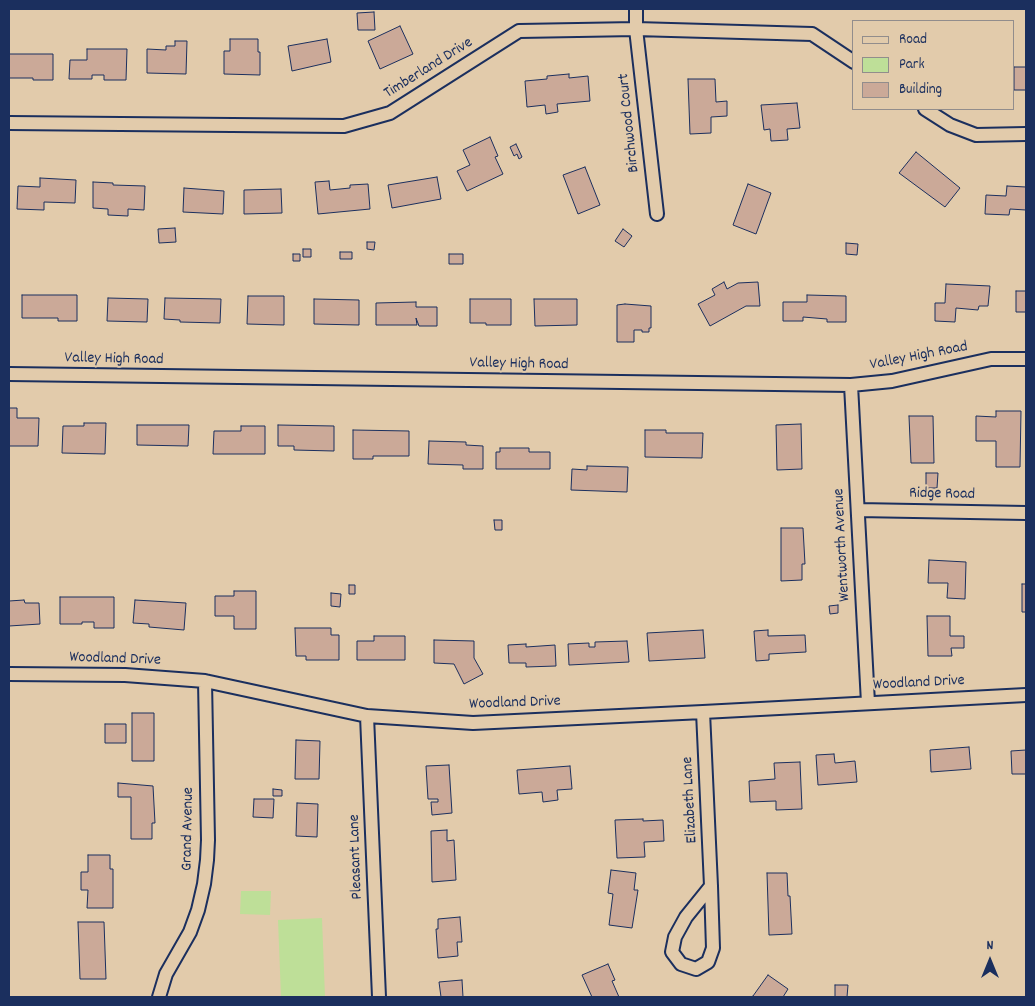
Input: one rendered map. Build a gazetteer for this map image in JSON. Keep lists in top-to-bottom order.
{
  "streets": {
    "street": [
      "Timberland Drive",
      "Birchwood Court",
      "Valley High Road",
      "Ridge Road",
      "Wentworth Avenue",
      "Woodland Drive",
      "Elizabeth Lane",
      "Grand Avenue",
      "Pleasant Lane"
    ]
  },
  "crossings": [
    ["Timberland Drive", "Birchwood Court"],
    ["Valley High Road", "Wentworth Avenue"],
    ["Ridge Road", "Wentworth Avenue"],
    ["Wentworth Avenue", "Woodland Drive"],
    ["Woodland Drive", "Elizabeth Lane"],
    ["Woodland Drive", "Grand Avenue"],
    ["Woodland Drive", "Pleasant Lane"]
  ],
  "legend": ["Road", "Park", "Building"],
  "north": "top"
}
